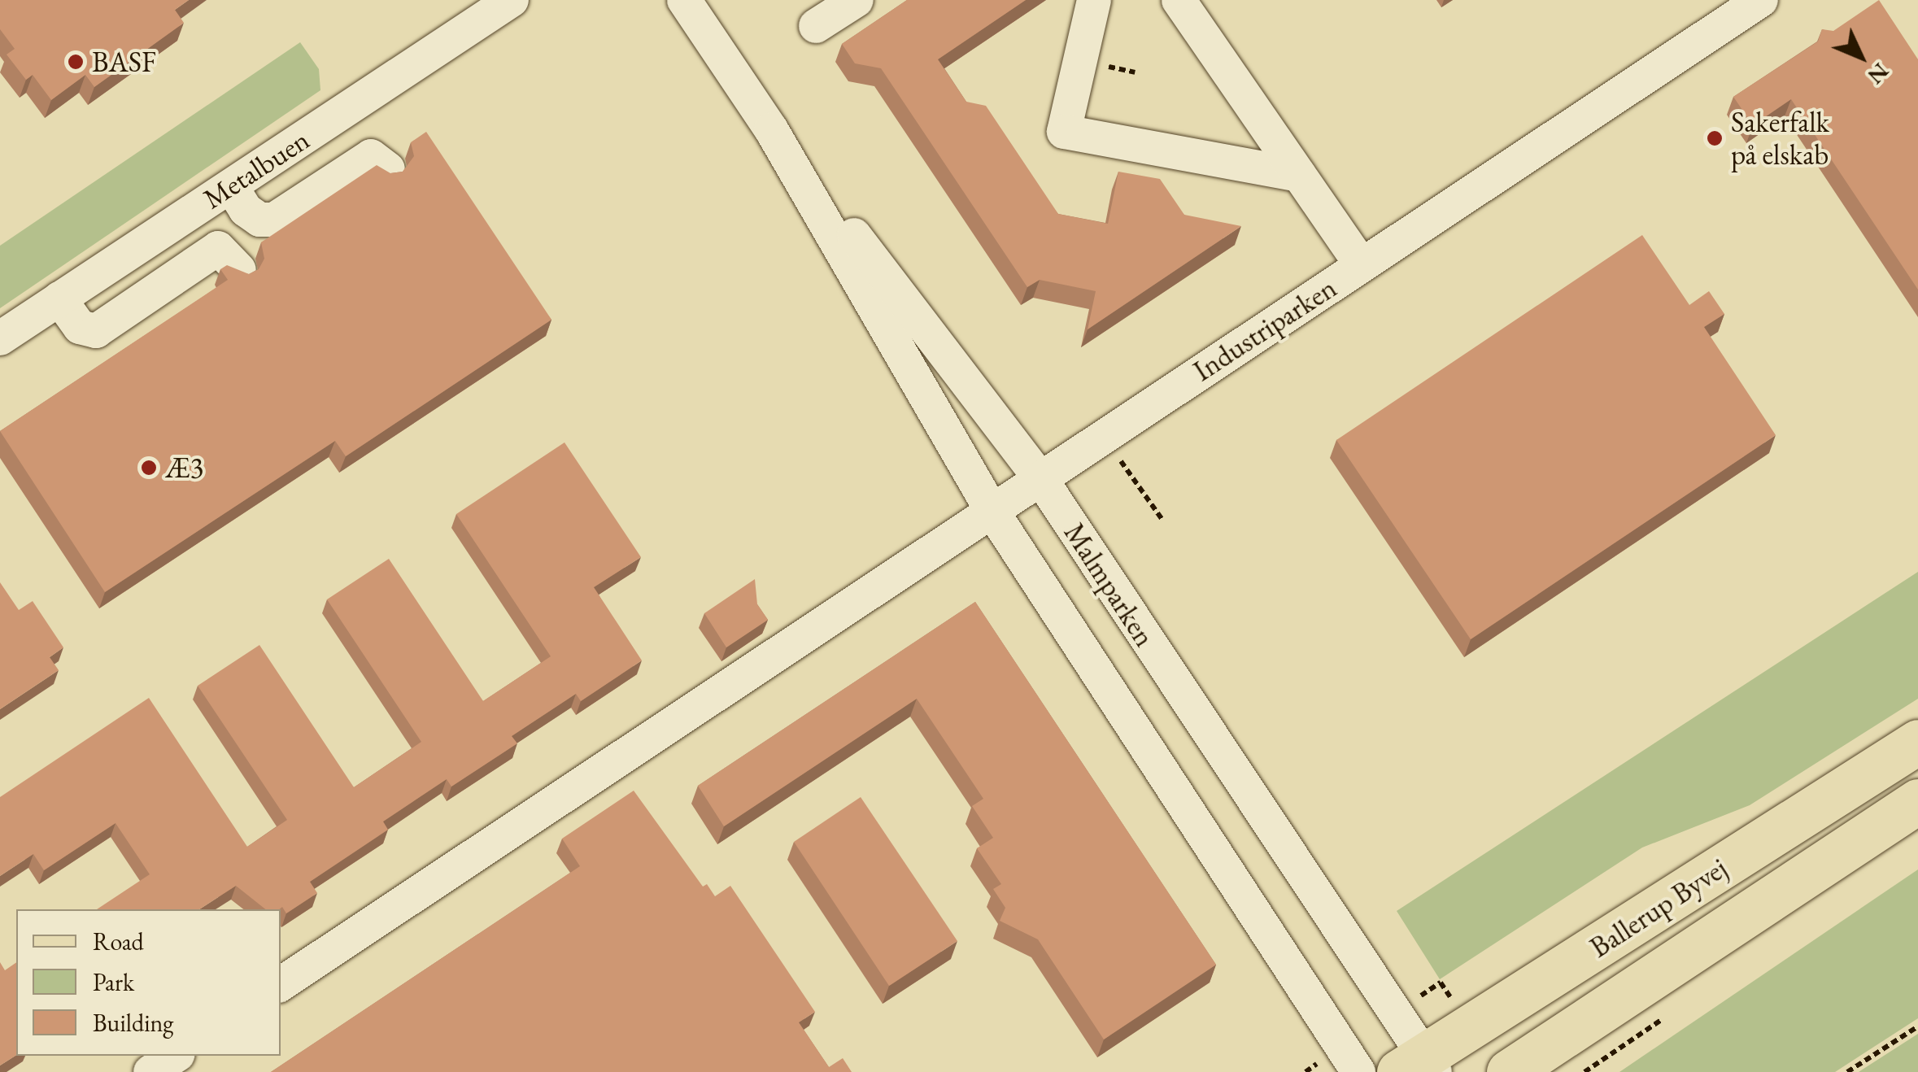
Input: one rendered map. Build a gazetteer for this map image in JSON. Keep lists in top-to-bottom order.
{
  "streets": {
    "main road": ["Ballerup Byvej"],
    "street": ["Metalbuen", "Industriparken", "Malmparken"]
  },
  "crossings": [
    ["Industriparken", "Malmparken"],
    ["Malmparken", "Ballerup Byvej"]
  ],
  "places": ["BASF", "Sakerfalk på elskab", "Æ3"],
  "legend": ["Road", "Park", "Building"],
  "north": "bottom right"
}
